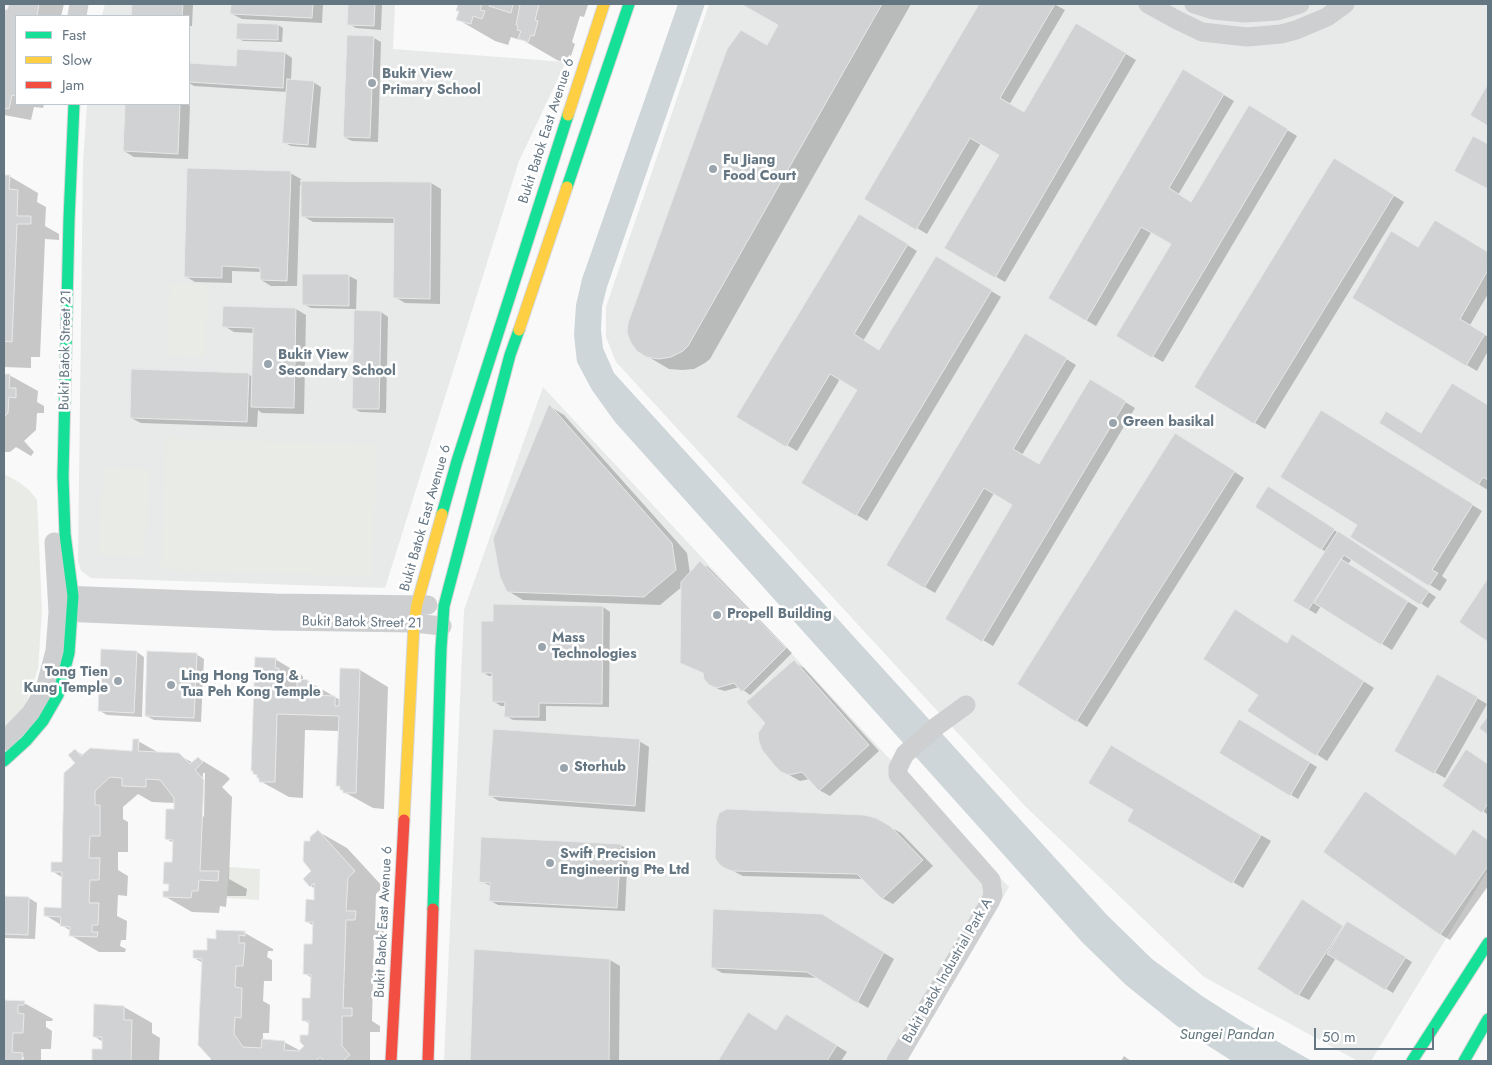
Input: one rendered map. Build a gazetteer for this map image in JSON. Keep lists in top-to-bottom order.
{
  "streets": {
    "main road": ["Bukit Batok East Avenue 6", "Bukit Batok Street 21"],
    "street": ["Bukit Batok Industrial Park A"]
  },
  "crossings": [
    ["Bukit Batok East Avenue 6", "Bukit Batok Street 21"]
  ],
  "water": ["Sungei Pandan"],
  "places": [
    "Bukit View Primary School",
    "Fu Jiang Food Court",
    "Bukit View Secondary School",
    "Green basikal",
    "Propell Building",
    "Mass Technologies",
    "Tong Tien Kung Temple",
    "Ling Hong Tong & Tua Peh Kong Temple",
    "Storhub",
    "Swift Precision Engineering Pte Ltd"
  ],
  "legend": ["Fast", "Slow", "Jam"],
  "scale_bar": "50 m"
}
